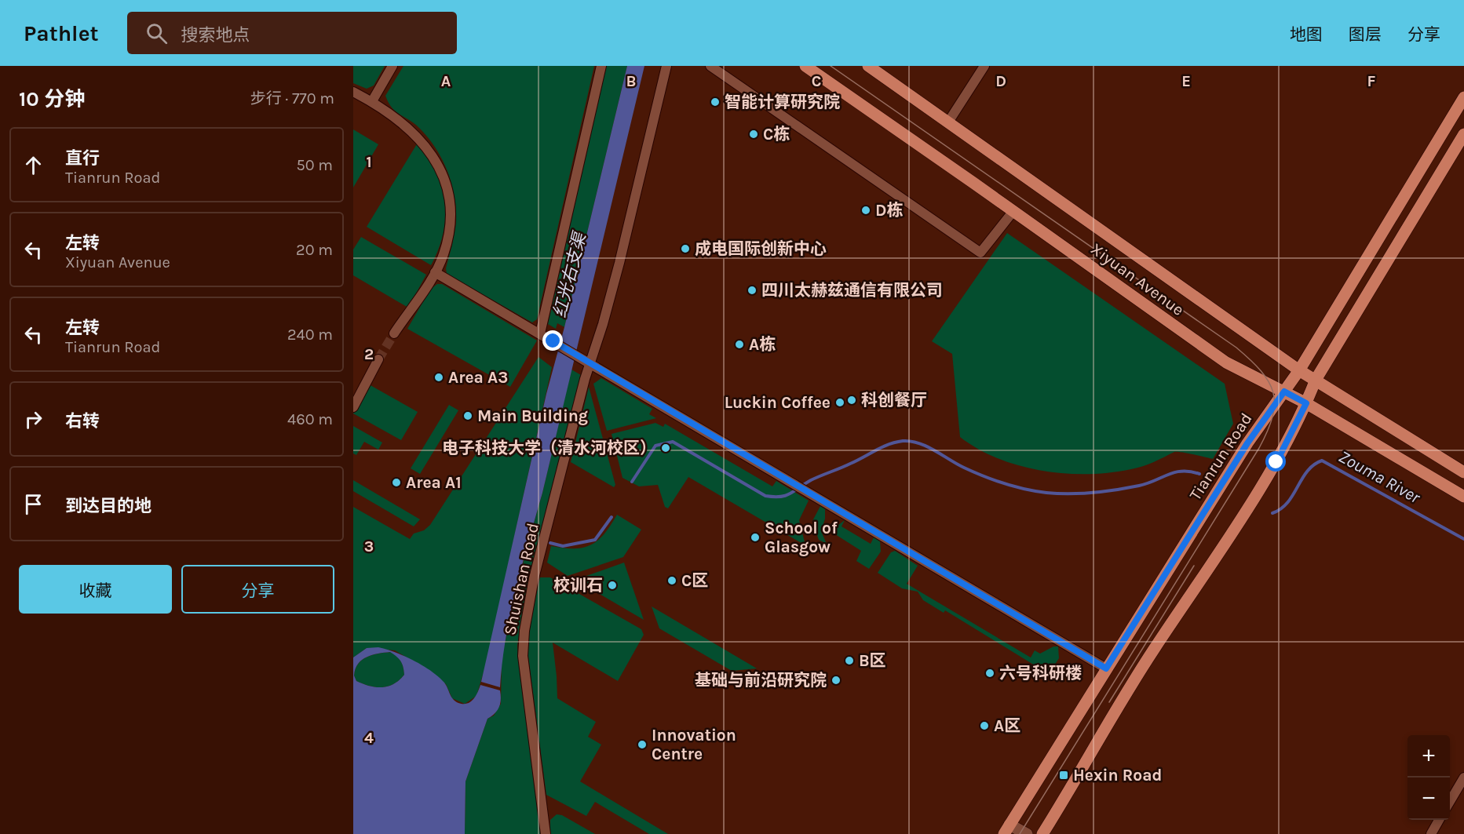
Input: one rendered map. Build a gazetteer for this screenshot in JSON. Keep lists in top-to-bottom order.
{
  "streets": {
    "main road": ["Xiyuan Avenue", "Tianrun Road"],
    "street": ["Shuishan Road"]
  },
  "crossings": [
    ["Xiyuan Avenue", "Tianrun Road"]
  ],
  "water": ["红光右支渠", "Zouma River"],
  "places": {
    "other": [
      "智能计算研究院",
      "C栋",
      "D栋",
      "成电国际创新中心",
      "四川太赫兹通信有限公司",
      "A栋",
      "Area A3",
      "科创餐厅",
      "Luckin Coffee",
      "Main Building",
      "电子科技大学（清水河校区）",
      "Area A1",
      "School of Glasgow",
      "C区",
      "校训石",
      "B区",
      "六号科研楼",
      "基础与前沿研究院",
      "A区",
      "Innovation Centre"
    ],
    "transit": ["Hexin Road"]
  },
  "page": {
    "header": "Pathlet",
    "search": "搜索地点",
    "nav": ["地图", "图层", "分享"],
    "heading": ["10 分钟", "步行 · 770 m"],
    "list": [
      ["直行", "Tianrun Road", "50 m"],
      ["左转", "Xiyuan Avenue", "20 m"],
      ["左转", "Tianrun Road", "240 m"],
      ["右转", "460 m"],
      "到达目的地"
    ],
    "buttons": ["收藏", "分享"],
    "map_buttons": ["+", "−"]
  },
  "grid": {
    "columns": [
      "A",
      "B",
      "C",
      "D",
      "E",
      "F"
    ],
    "rows": [
      "1",
      "2",
      "3",
      "4"
    ]
  }
}
